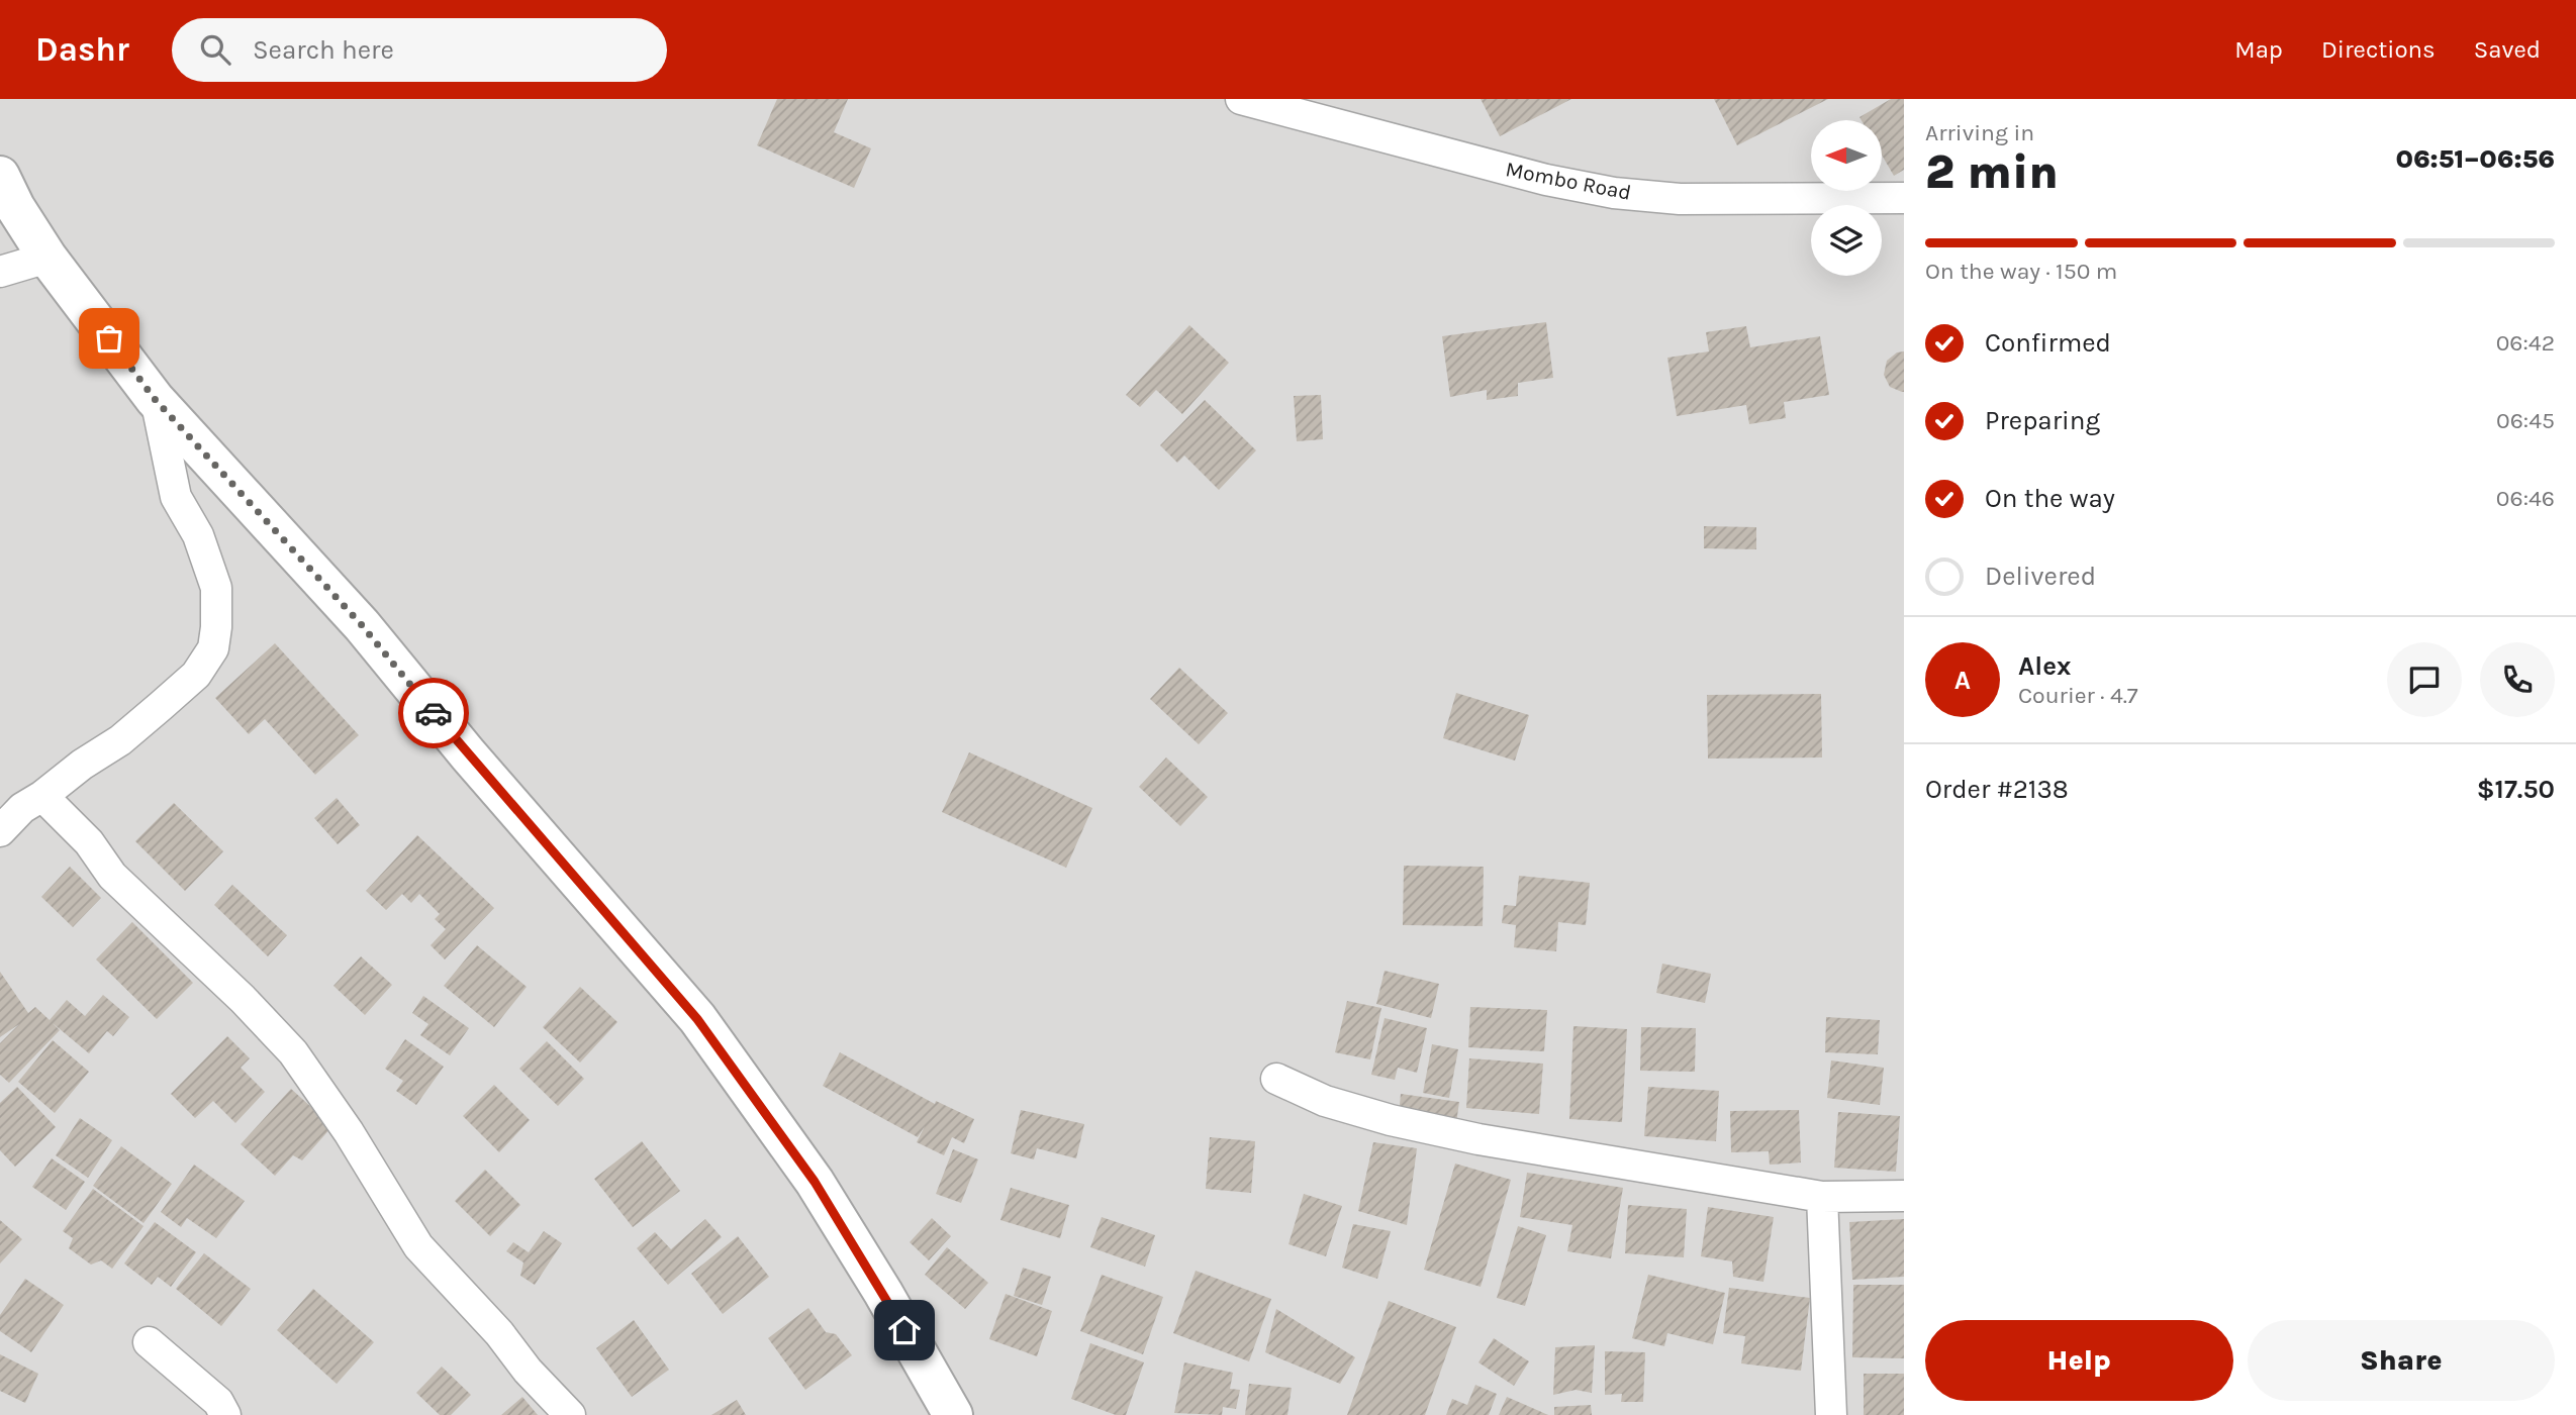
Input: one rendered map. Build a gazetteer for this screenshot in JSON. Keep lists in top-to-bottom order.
{
  "streets": {
    "street": ["Mombo Road"]
  },
  "north": "left",
  "page": {
    "header": "Dashr",
    "search": "Search here",
    "nav": ["Map", "Directions", "Saved"],
    "heading": ["2 min", "Arriving in", "06:51–06:56"],
    "panel": [
      "Alex",
      "Courier · 4.7",
      "Order #2138",
      "$17.50"
    ],
    "bar": "On the way · 150 m",
    "list": [
      ["Confirmed", "06:42"],
      ["Preparing", "06:45"],
      ["On the way", "06:46"],
      "Delivered"
    ],
    "round": "A",
    "buttons": ["Help", "Share"]
  }
}
